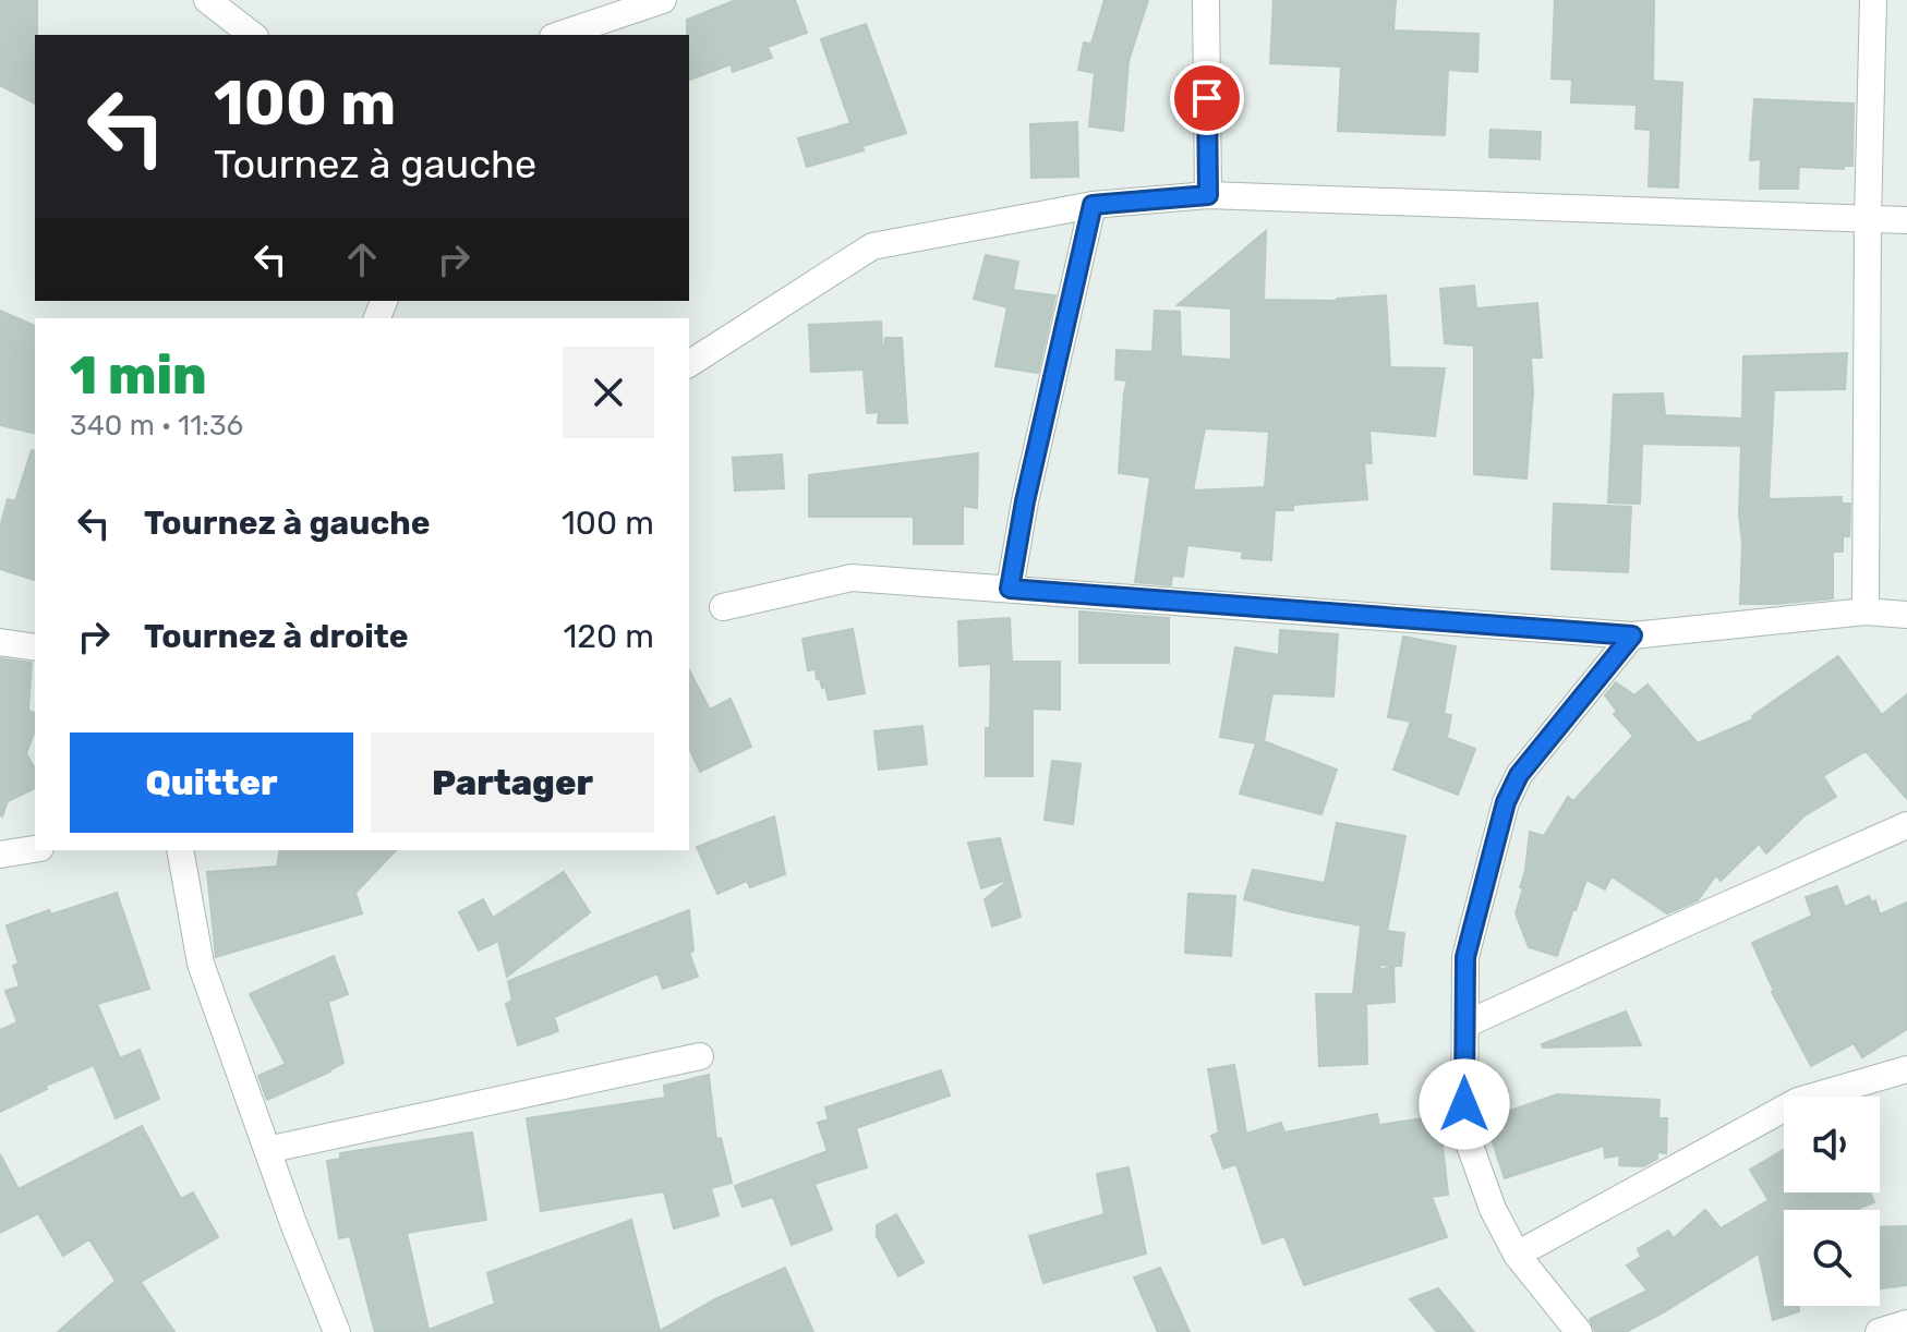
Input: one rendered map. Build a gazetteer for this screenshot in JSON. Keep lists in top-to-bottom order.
{
  "page": {
    "turn": ["100 m", "Tournez à gauche"],
    "heading": ["1 min", "340 m · 11:36"],
    "list": [
      {
        "name": "Tournez à gauche",
        "value": "100 m"
      },
      {
        "name": "Tournez à droite",
        "value": "120 m"
      }
    ],
    "buttons": ["Quitter", "Partager"]
  }
}
